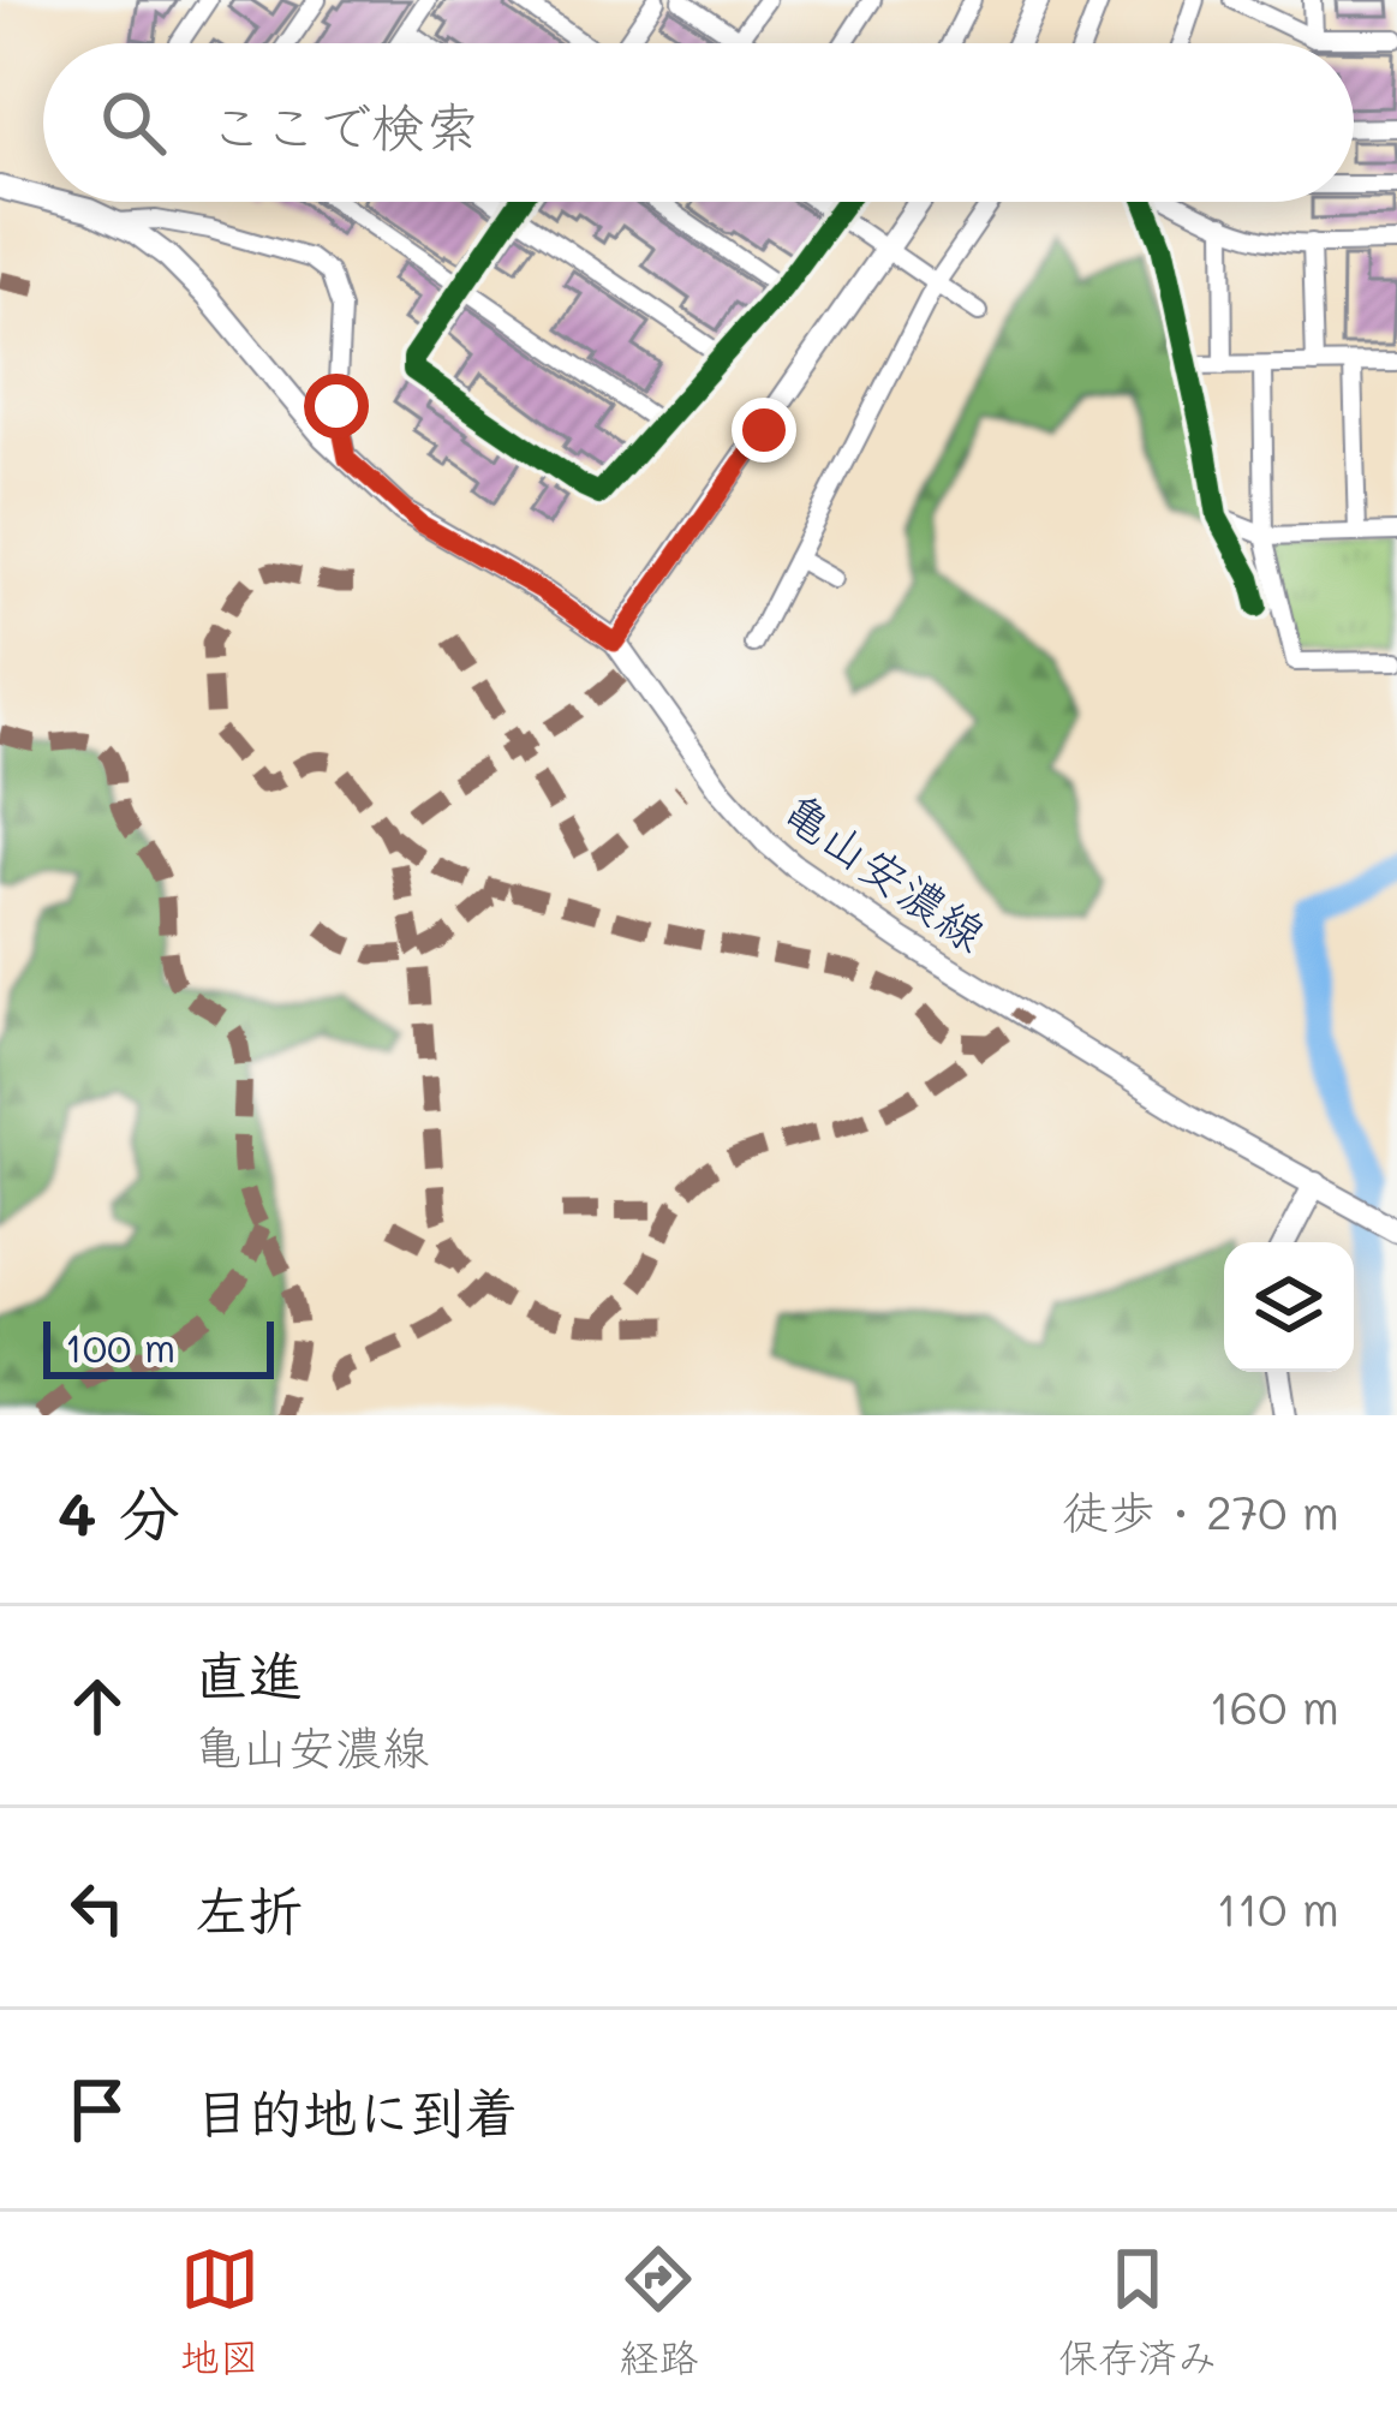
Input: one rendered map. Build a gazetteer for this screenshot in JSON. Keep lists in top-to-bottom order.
{
  "streets": {
    "main road": ["亀山安濃線"]
  },
  "scale_bar": "100 m",
  "page": {
    "search": "ここで検索",
    "scale": "100 m",
    "heading": ["4 分", "徒歩 · 270 m"],
    "list": [
      ["直進", "亀山安濃線", "160 m"],
      ["左折", "110 m"],
      "目的地に到着"
    ],
    "nav": ["地図", "経路", "保存済み"]
  }
}
